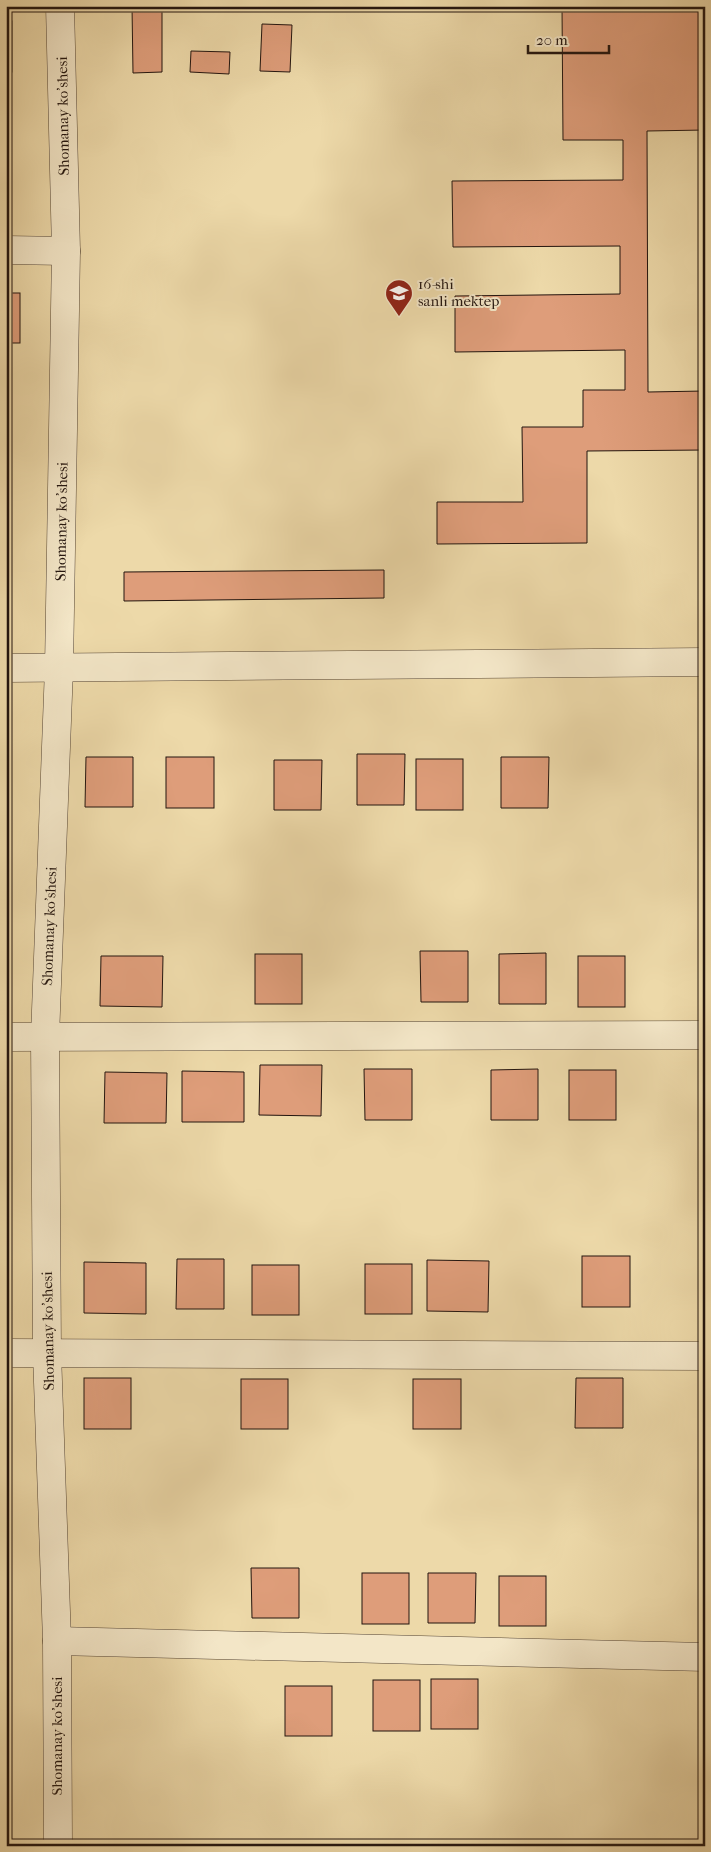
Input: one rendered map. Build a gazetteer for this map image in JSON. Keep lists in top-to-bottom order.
{
  "streets": {
    "street": ["Shomanay ko'shesi"]
  },
  "places": {
    "school or university": ["16-shi sanli mektep"]
  },
  "scale_bar": "20 m"
}
